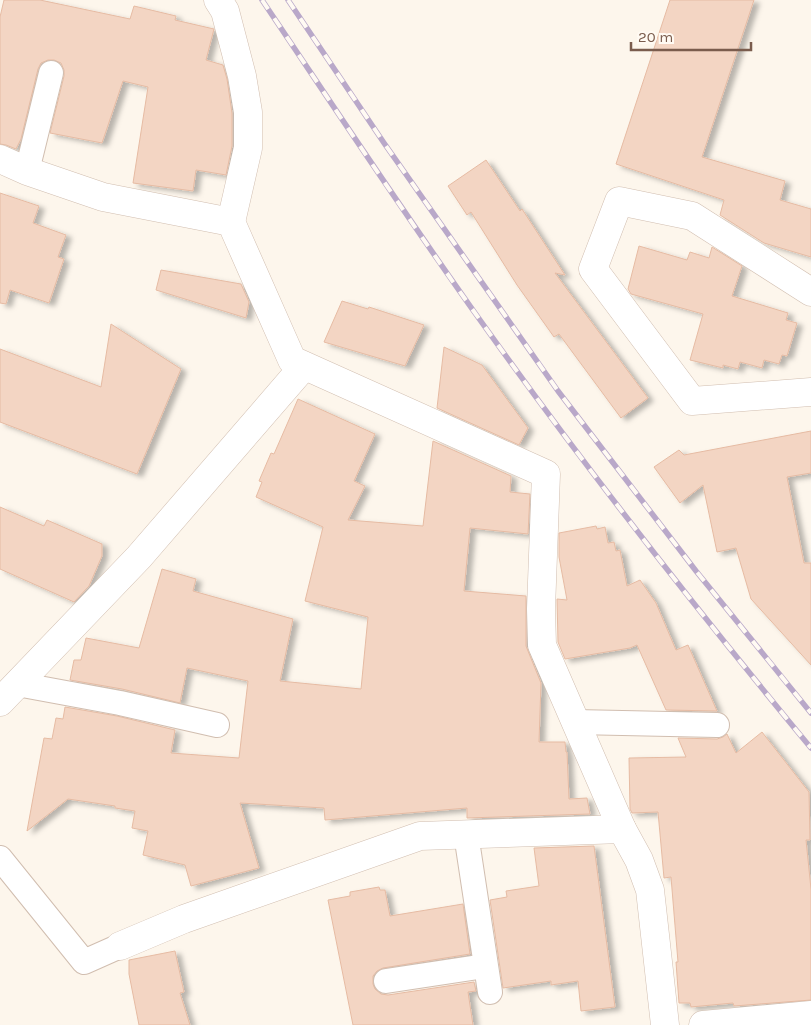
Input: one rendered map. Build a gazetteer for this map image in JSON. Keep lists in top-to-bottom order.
{
  "scale_bar": "20 m"
}
